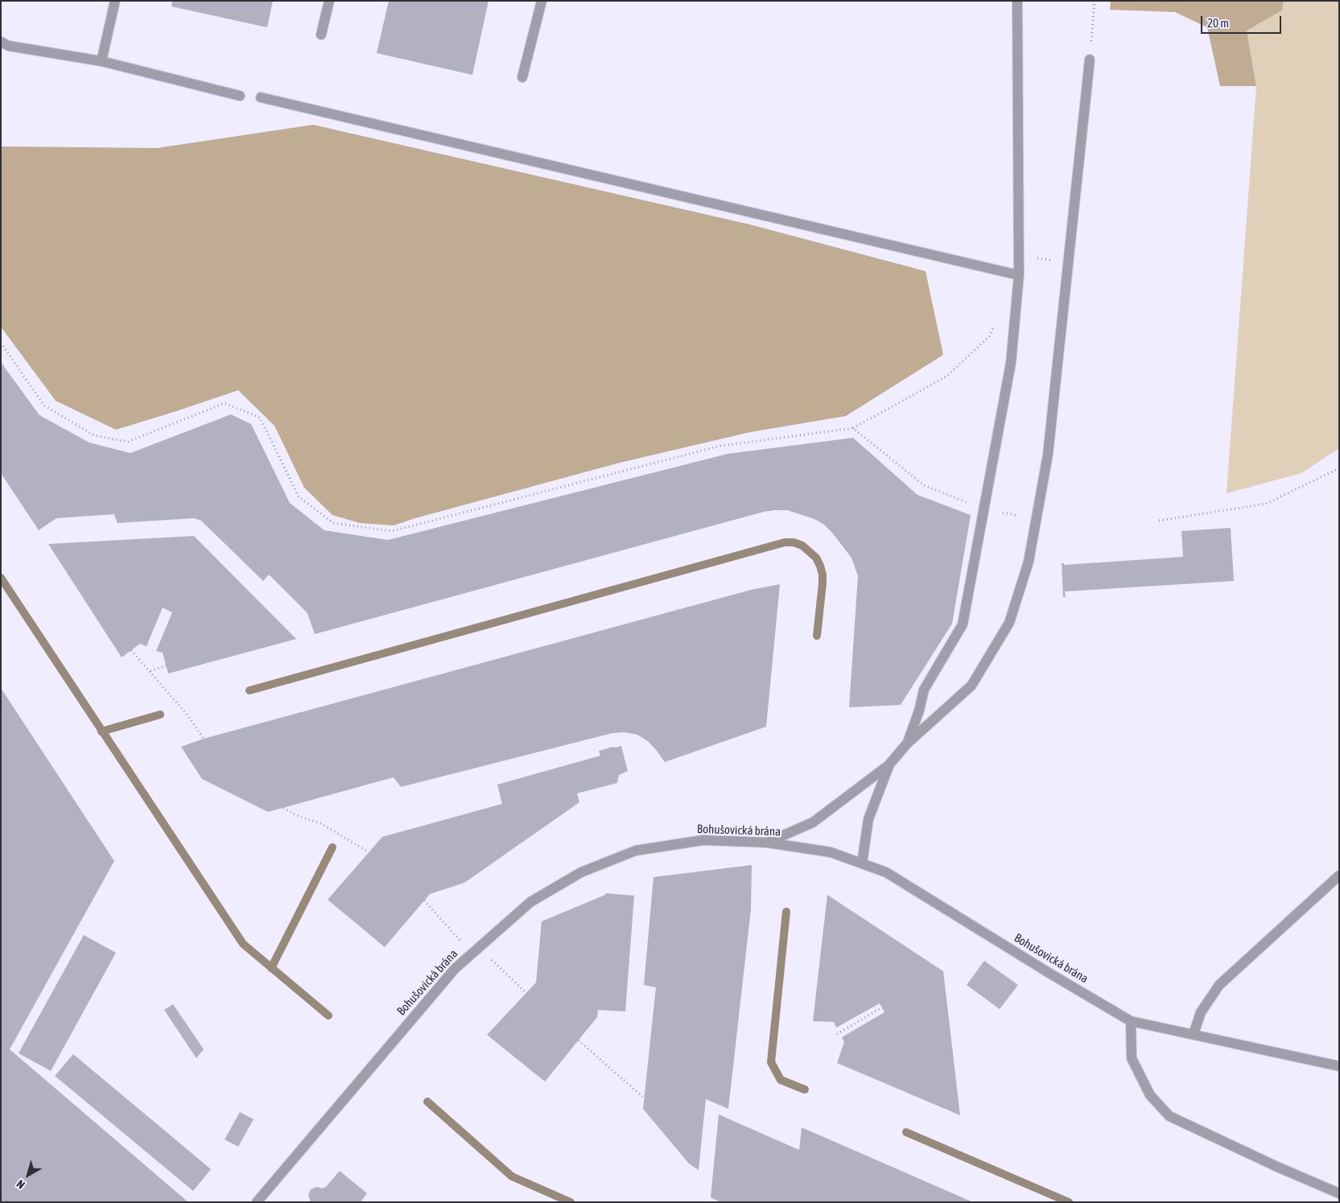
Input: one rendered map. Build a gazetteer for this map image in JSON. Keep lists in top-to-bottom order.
{
  "streets": {
    "street": ["Bohušovická brána"]
  },
  "scale_bar": "20 m",
  "north": "bottom left"
}
